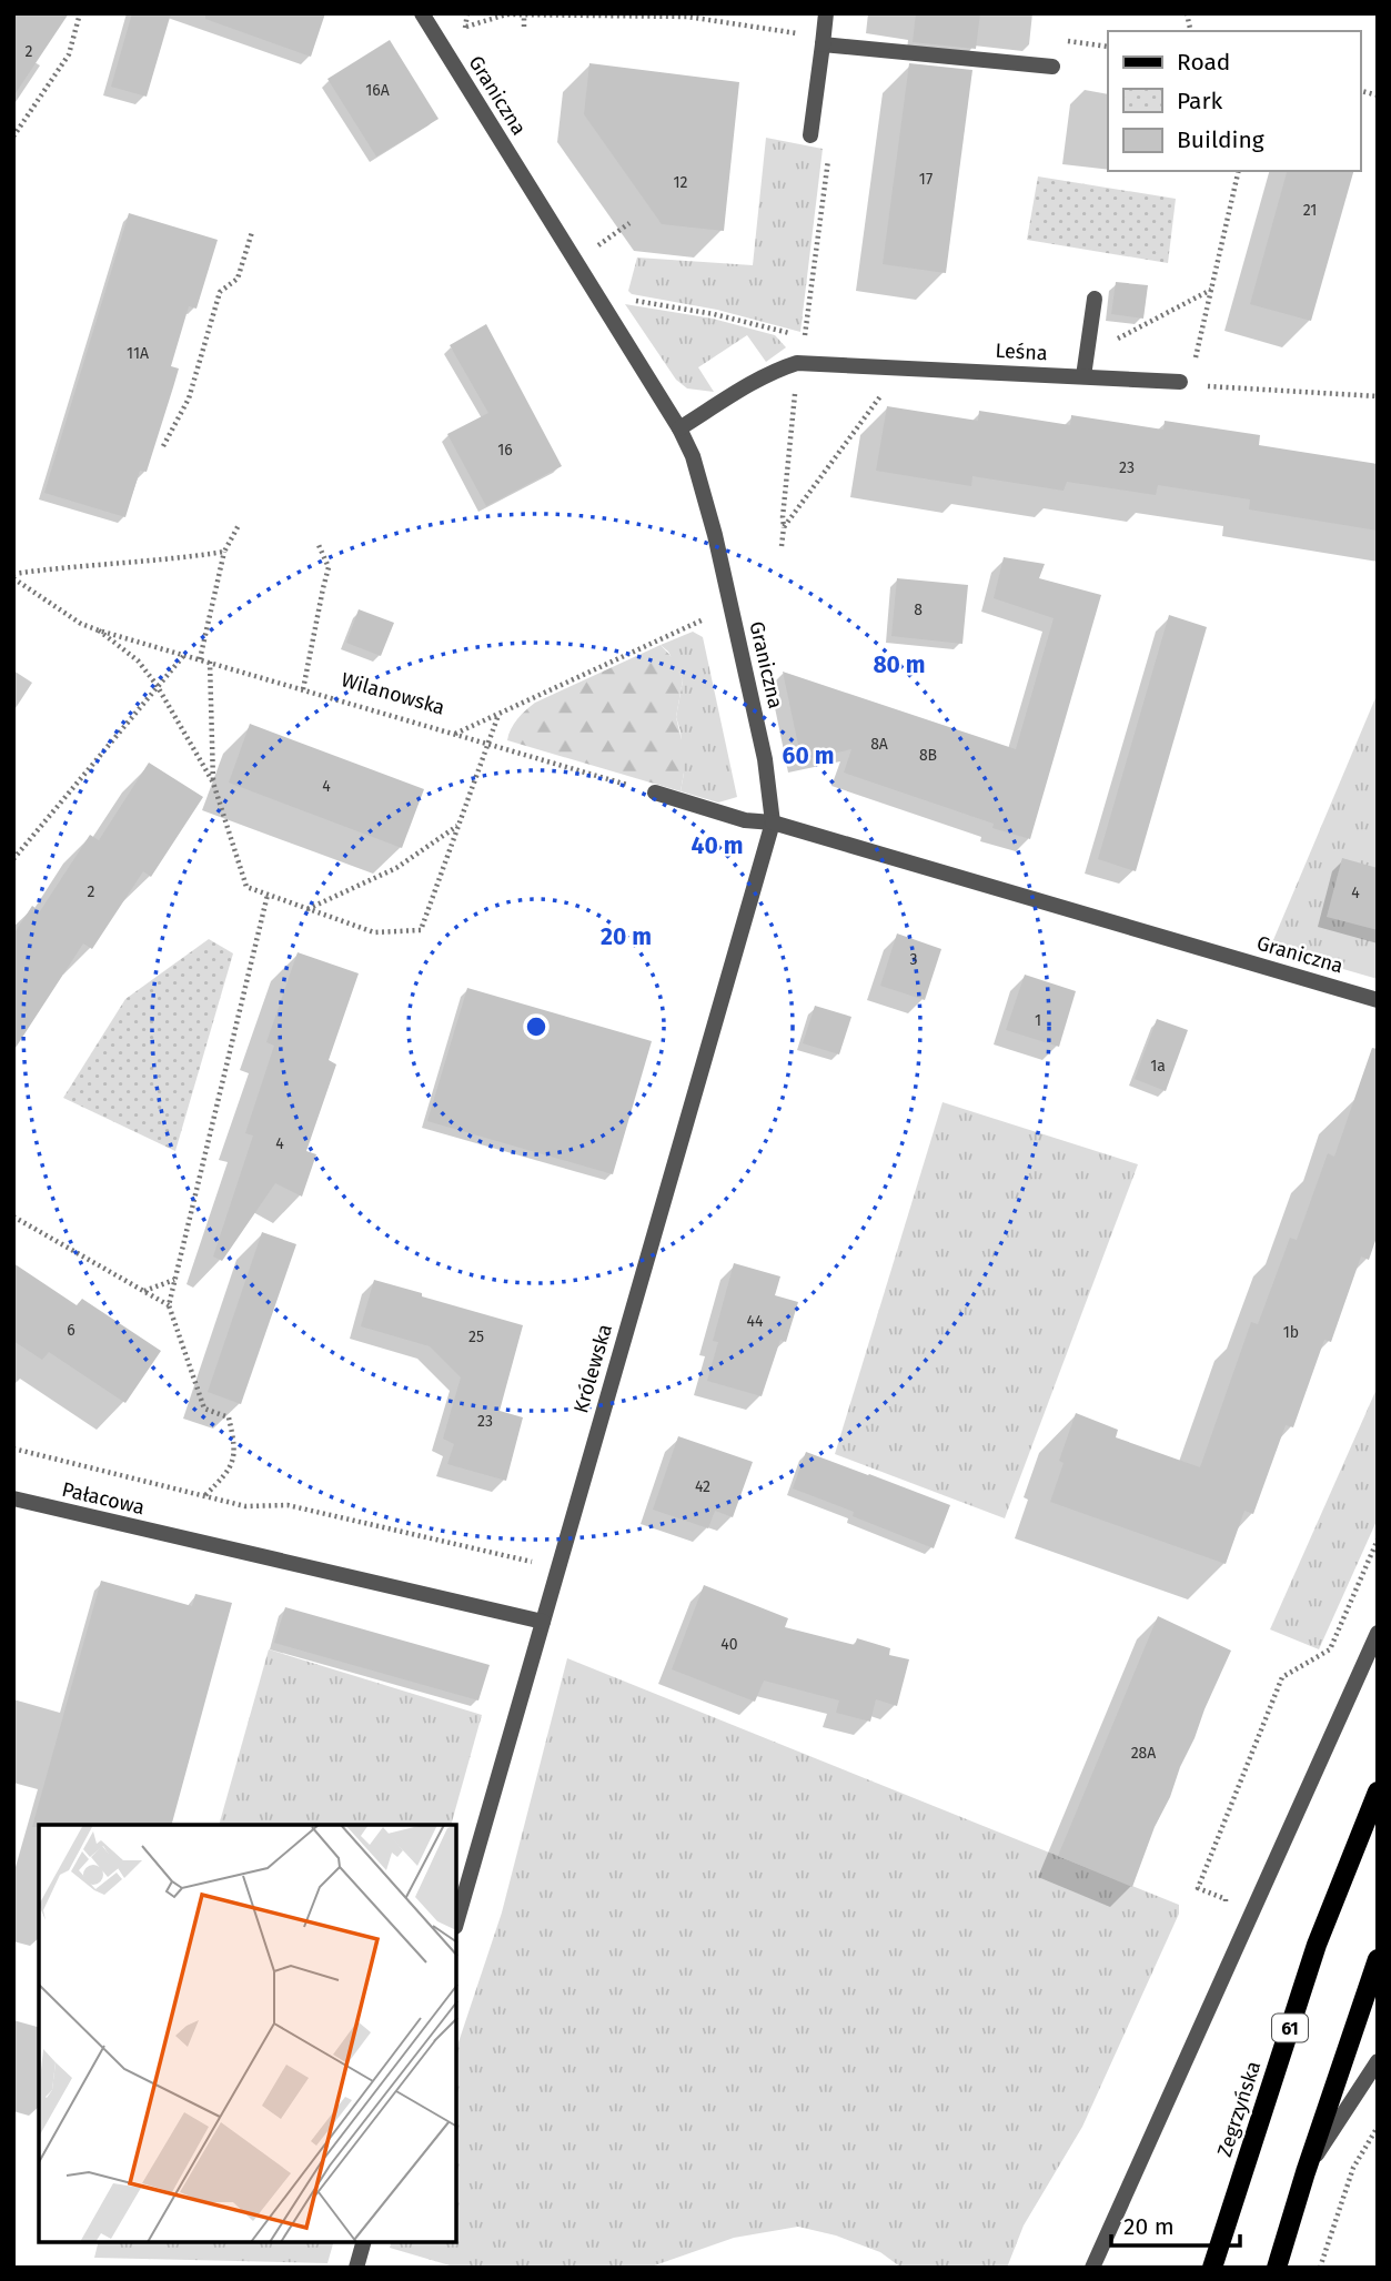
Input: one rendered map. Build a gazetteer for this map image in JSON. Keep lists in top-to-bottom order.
{
  "streets": {
    "main road": ["61", "Zegrzyńska"],
    "street": [
      "Graniczna",
      "Leśna",
      "Królewska",
      "Pałacowa"
    ],
    "path": ["Wilanowska"]
  },
  "crossings": [
    ["Graniczna", "Leśna"],
    ["Graniczna", "Królewska"],
    ["Królewska", "Pałacowa"]
  ],
  "house_numbers": [
    "2",
    "16A",
    "17",
    "12",
    "21",
    "11A",
    "16",
    "23",
    "8",
    "8A",
    "8B",
    "4",
    "2",
    "4",
    "3",
    "1",
    "1a",
    "4",
    "44",
    "6",
    "1b",
    "25",
    "23",
    "42",
    "40",
    "28A"
  ],
  "legend": ["Road", "Park", "Building"],
  "scale_bar": "20 m",
  "rings": [
    "80 m",
    "60 m",
    "40 m",
    "20 m"
  ]
}
